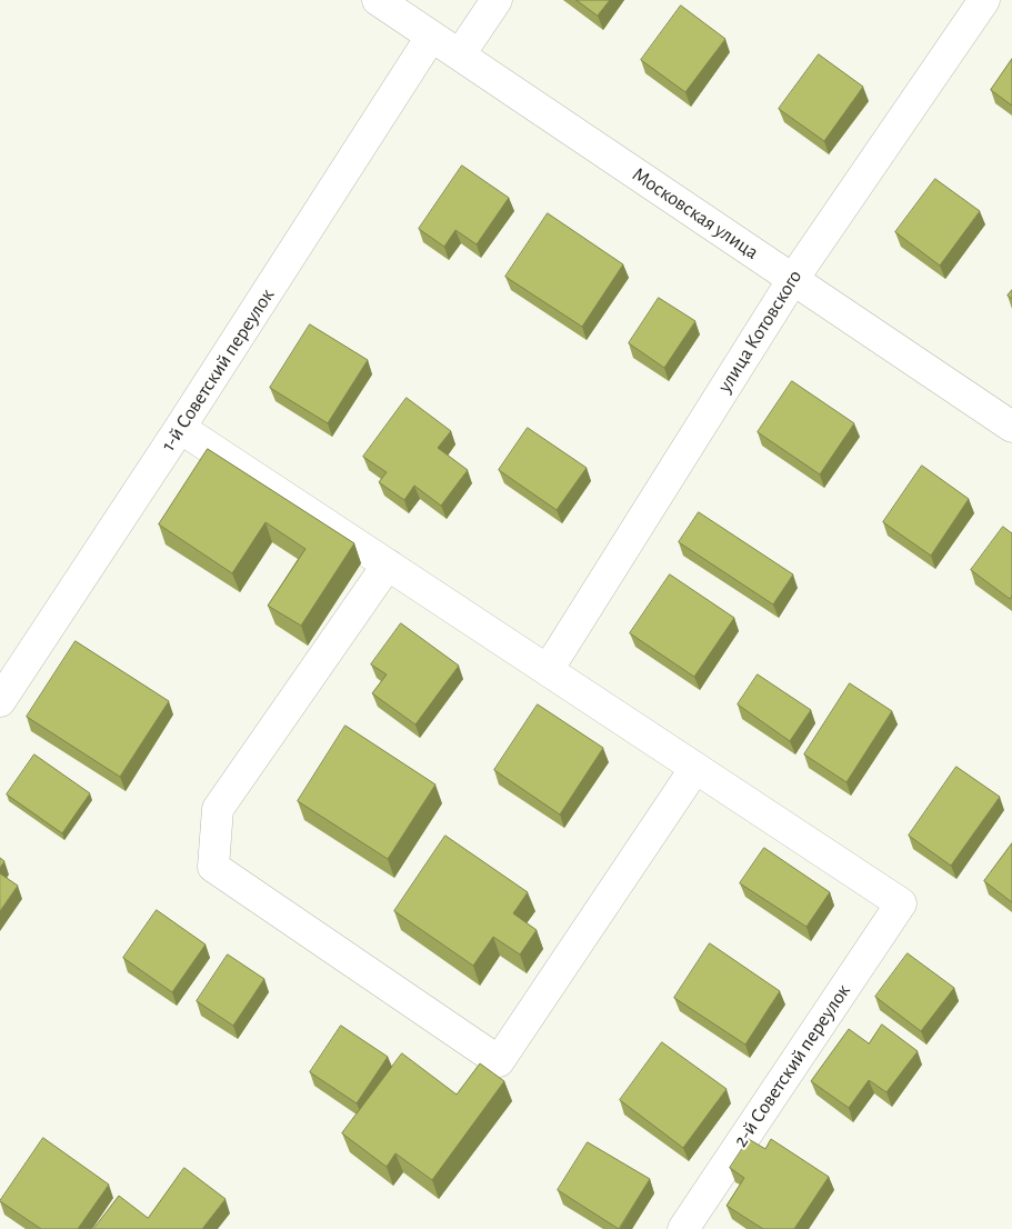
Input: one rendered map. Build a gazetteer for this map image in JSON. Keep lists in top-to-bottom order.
{
  "streets": {
    "street": [
      "Московская улица",
      "улица Котовского",
      "1-й Советский переулок",
      "2-й Советский переулок"
    ]
  },
  "crossings": [
    ["Московская улица", "улица Котовского"],
    ["Московская улица", "1-й Советский переулок"]
  ]
}
